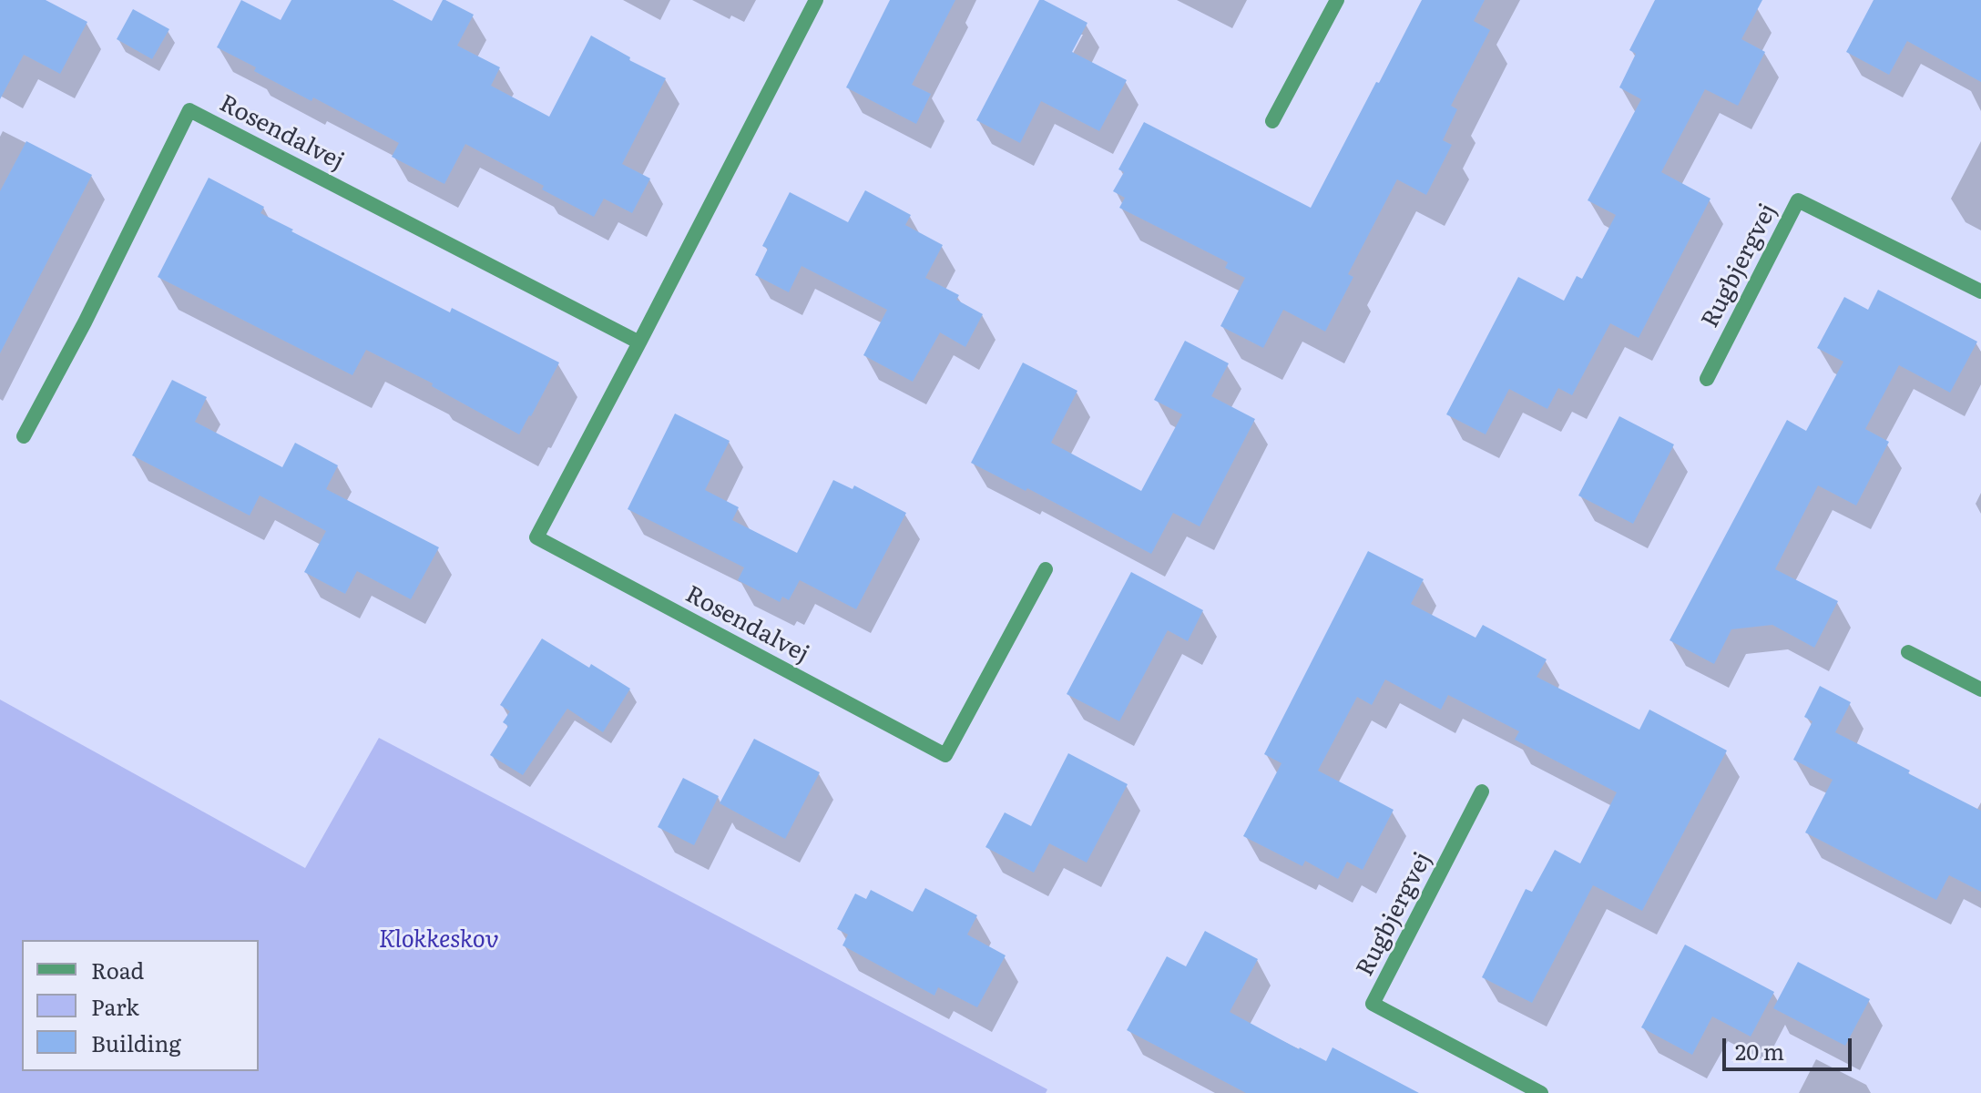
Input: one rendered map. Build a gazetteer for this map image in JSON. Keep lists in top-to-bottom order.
{
  "streets": {
    "street": ["Rosendalvej", "Rugbjergvej"]
  },
  "parks": ["Klokkeskov"],
  "legend": ["Road", "Park", "Building"],
  "scale_bar": "20 m"
}
